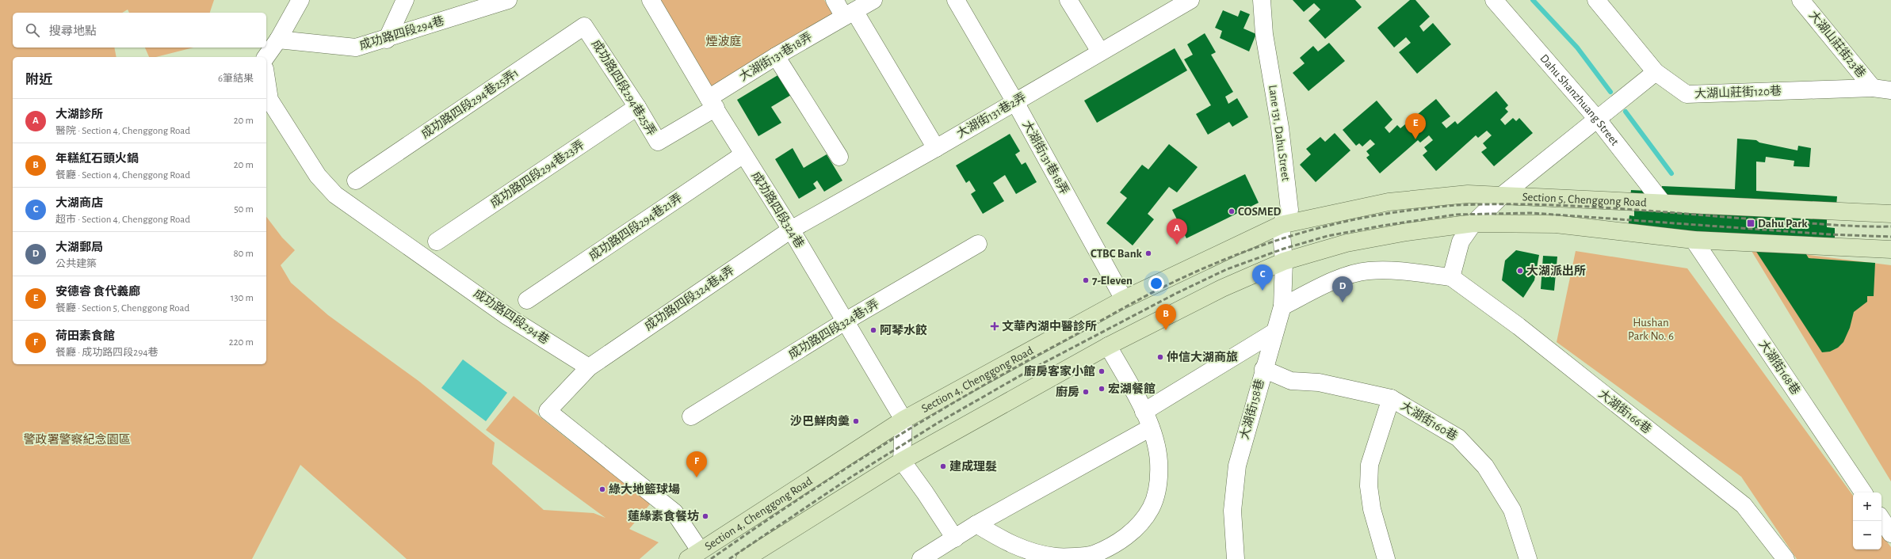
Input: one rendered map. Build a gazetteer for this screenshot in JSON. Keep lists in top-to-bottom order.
{
  "streets": {
    "main road": ["Section 5, Chenggong Road", "Section 4, Chenggong Road"],
    "street": [
      "成功路四段294巷",
      "大湖山莊街23巷",
      "大湖街131巷18弄",
      "成功路四段294巷25弄",
      "大湖山莊街120巷",
      "Dahu Shanzhuang Street",
      "成功路四段294巷25弄1",
      "大湖街131巷2弄",
      "Lane 131, Dahu Street",
      "成功路四段294巷23弄",
      "成功路四段324巷",
      "成功路四段294巷21弄",
      "成功路四段324巷4弄",
      "成功路四段324巷1弄",
      "大湖街168巷",
      "大湖街158巷",
      "大湖街166巷",
      "大湖街160巷"
    ]
  },
  "crossings": [
    ["成功路四段294巷", "成功路四段324巷4弄"],
    ["大湖山莊街23巷", "大湖山莊街120巷"],
    ["大湖街131巷18弄", "成功路四段294巷25弄"],
    ["大湖街131巷18弄", "大湖街131巷2弄"],
    ["大湖街131巷18弄", "成功路四段324巷"],
    ["大湖街131巷18弄", "Section 4, Chenggong Road"],
    ["成功路四段294巷25弄", "成功路四段294巷25弄1"],
    ["成功路四段294巷25弄", "成功路四段294巷23弄"],
    ["成功路四段294巷25弄", "成功路四段324巷"],
    ["Dahu Shanzhuang Street", "Section 5, Chenggong Road"],
    ["大湖街131巷2弄", "成功路四段324巷"],
    ["大湖街131巷2弄", "成功路四段324巷4弄"],
    ["Lane 131, Dahu Street", "Section 5, Chenggong Road"],
    ["Lane 131, Dahu Street", "Section 4, Chenggong Road"],
    ["Section 5, Chenggong Road", "Section 4, Chenggong Road"],
    ["成功路四段324巷", "成功路四段294巷21弄"],
    ["成功路四段324巷", "成功路四段324巷4弄"],
    ["成功路四段324巷", "成功路四段324巷1弄"],
    ["成功路四段324巷", "Section 4, Chenggong Road"],
    ["大湖街158巷", "大湖街160巷"]
  ],
  "parks": ["煙波庭", "Hushan Park No. 6", "警政署警察紀念園區"],
  "places": {
    "other": [
      "COSMED",
      "CTBC Bank",
      "大湖派出所",
      "7-Eleven",
      "阿琴水餃",
      "仲信大湖商旅",
      "廚房客家小館",
      "宏湖餐館",
      "廚房",
      "沙巴鮮肉羹",
      "建成理髮",
      "綠大地籃球場",
      "蓮緣素食餐坊"
    ],
    "transit": ["Dahu Park"],
    "health": ["文華內湖中醫診所"]
  },
  "page": {
    "search": "搜尋地點",
    "heading": ["附近", "6筆結果"],
    "list": [
      {
        "mark": "A",
        "name": "大湖診所",
        "note": "醫院 · Section 4, Chenggong Road",
        "value": "20 m"
      },
      {
        "mark": "B",
        "name": "年糕紅石頭火鍋",
        "note": "餐廳 · Section 4, Chenggong Road",
        "value": "20 m"
      },
      {
        "mark": "C",
        "name": "大湖商店",
        "note": "超市 · Section 4, Chenggong Road",
        "value": "50 m"
      },
      {
        "mark": "D",
        "name": "大湖郵局",
        "note": "公共建築",
        "value": "80 m"
      },
      {
        "mark": "E",
        "name": "安德睿 食代義廊",
        "note": "餐廳 · Section 5, Chenggong Road",
        "value": "130 m"
      },
      {
        "mark": "F",
        "name": "荷田素食館",
        "note": "餐廳 · 成功路四段294巷",
        "value": "220 m"
      }
    ],
    "pins": [
      "E",
      "A",
      "C",
      "D",
      "B",
      "F"
    ],
    "map_buttons": ["+", "−"]
  }
}
